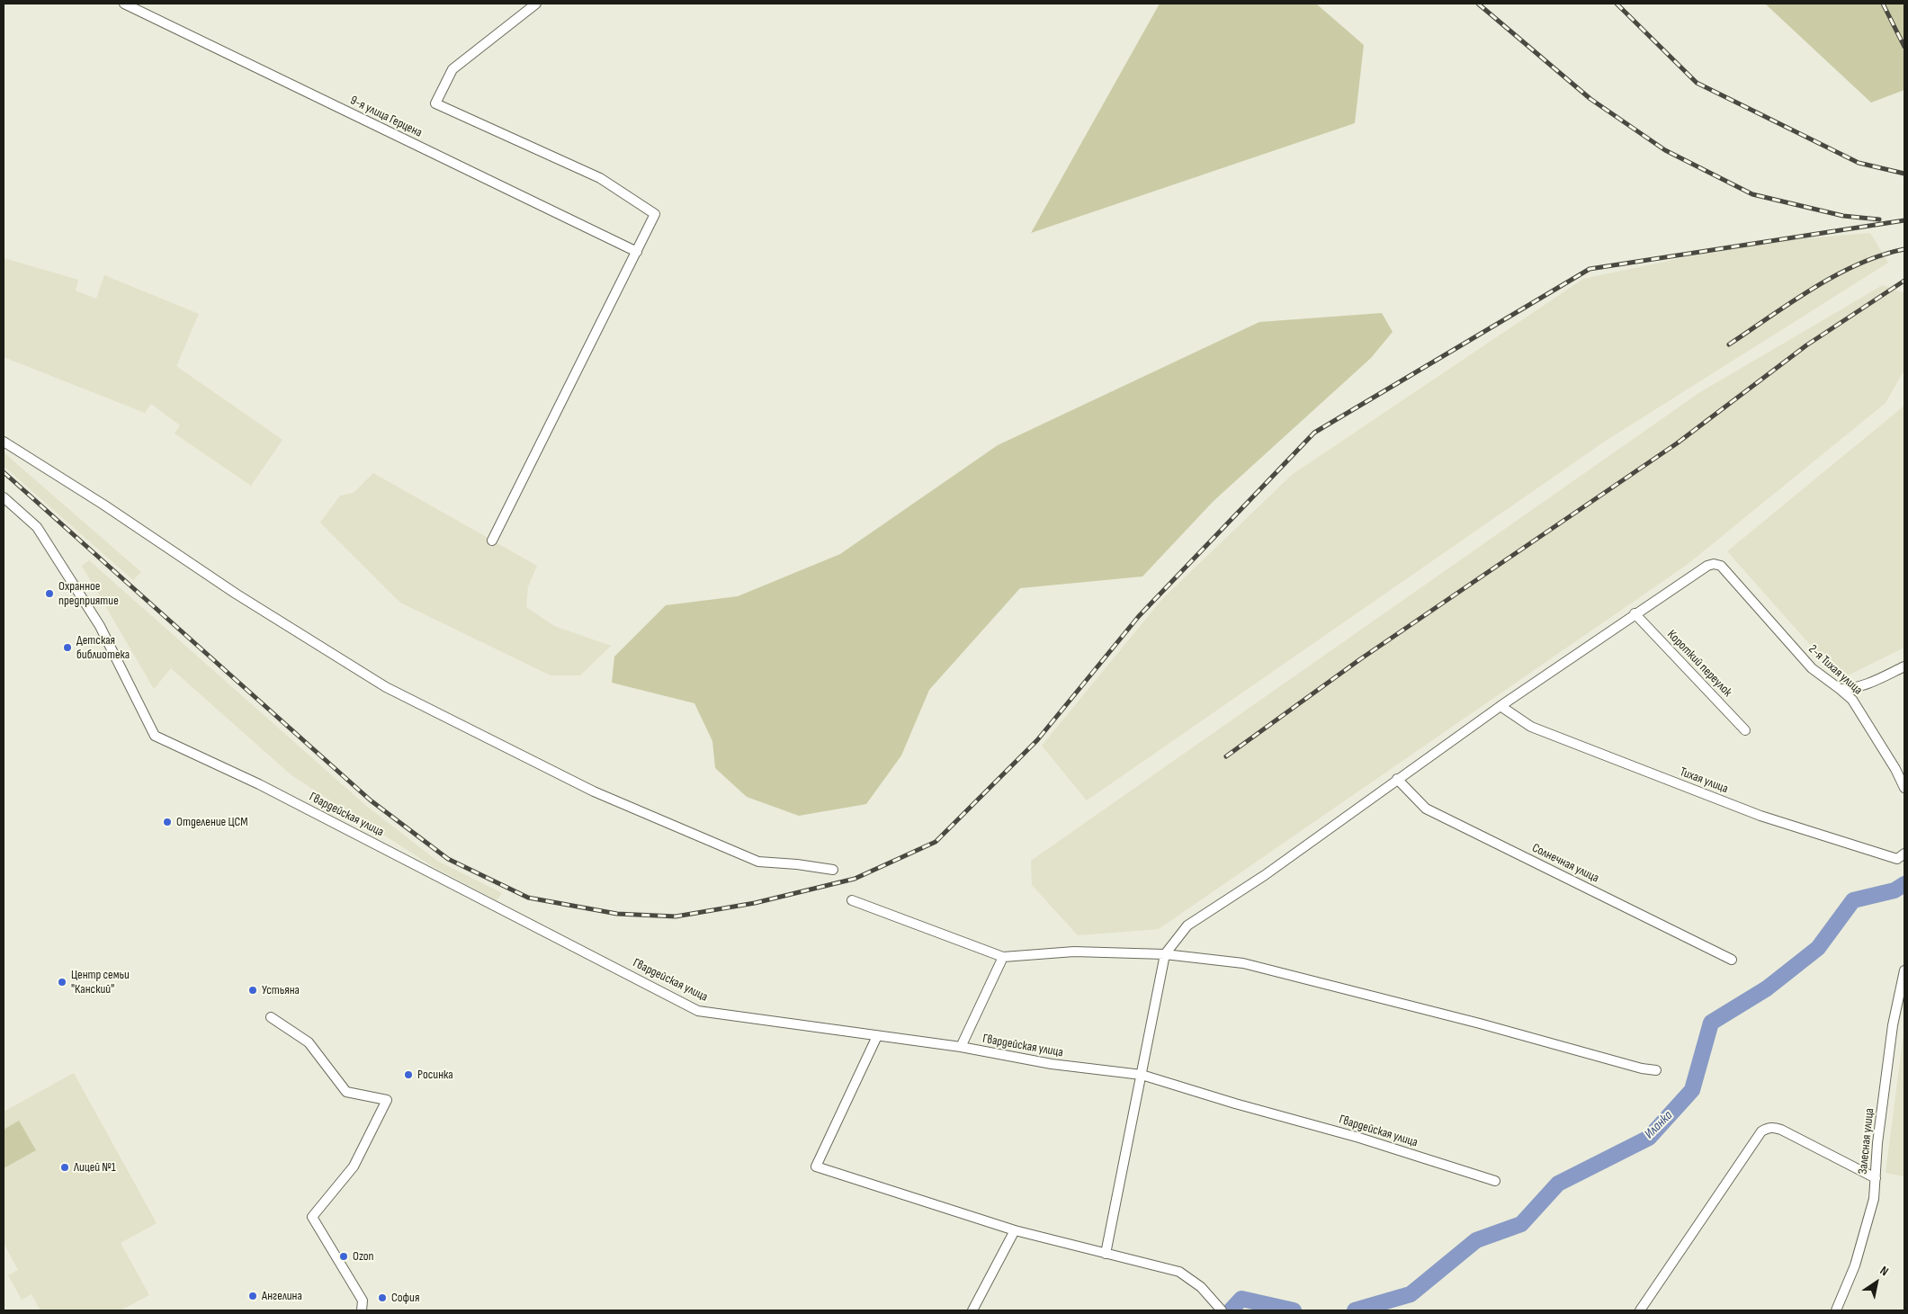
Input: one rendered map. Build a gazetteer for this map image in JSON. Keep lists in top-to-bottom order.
{
  "streets": {
    "street": [
      "9-я улица Герцена",
      "Короткий переулок",
      "2-я Тихая улица",
      "Тихая улица",
      "Гвардейская улица",
      "Солнечная улица",
      "Залесная улица"
    ]
  },
  "crossings": [
    ["Короткий переулок", "2-я Тихая улица"]
  ],
  "water": ["Иланка"],
  "places": [
    "Охранное предприятие",
    "Детская библиотека",
    "Отделение ЦСМ",
    "Центр семьи \"Канский\"",
    "Устьяна",
    "Росинка",
    "Лицей №1",
    "Ozon",
    "Ангелина",
    "София"
  ],
  "north": "top right"
}
